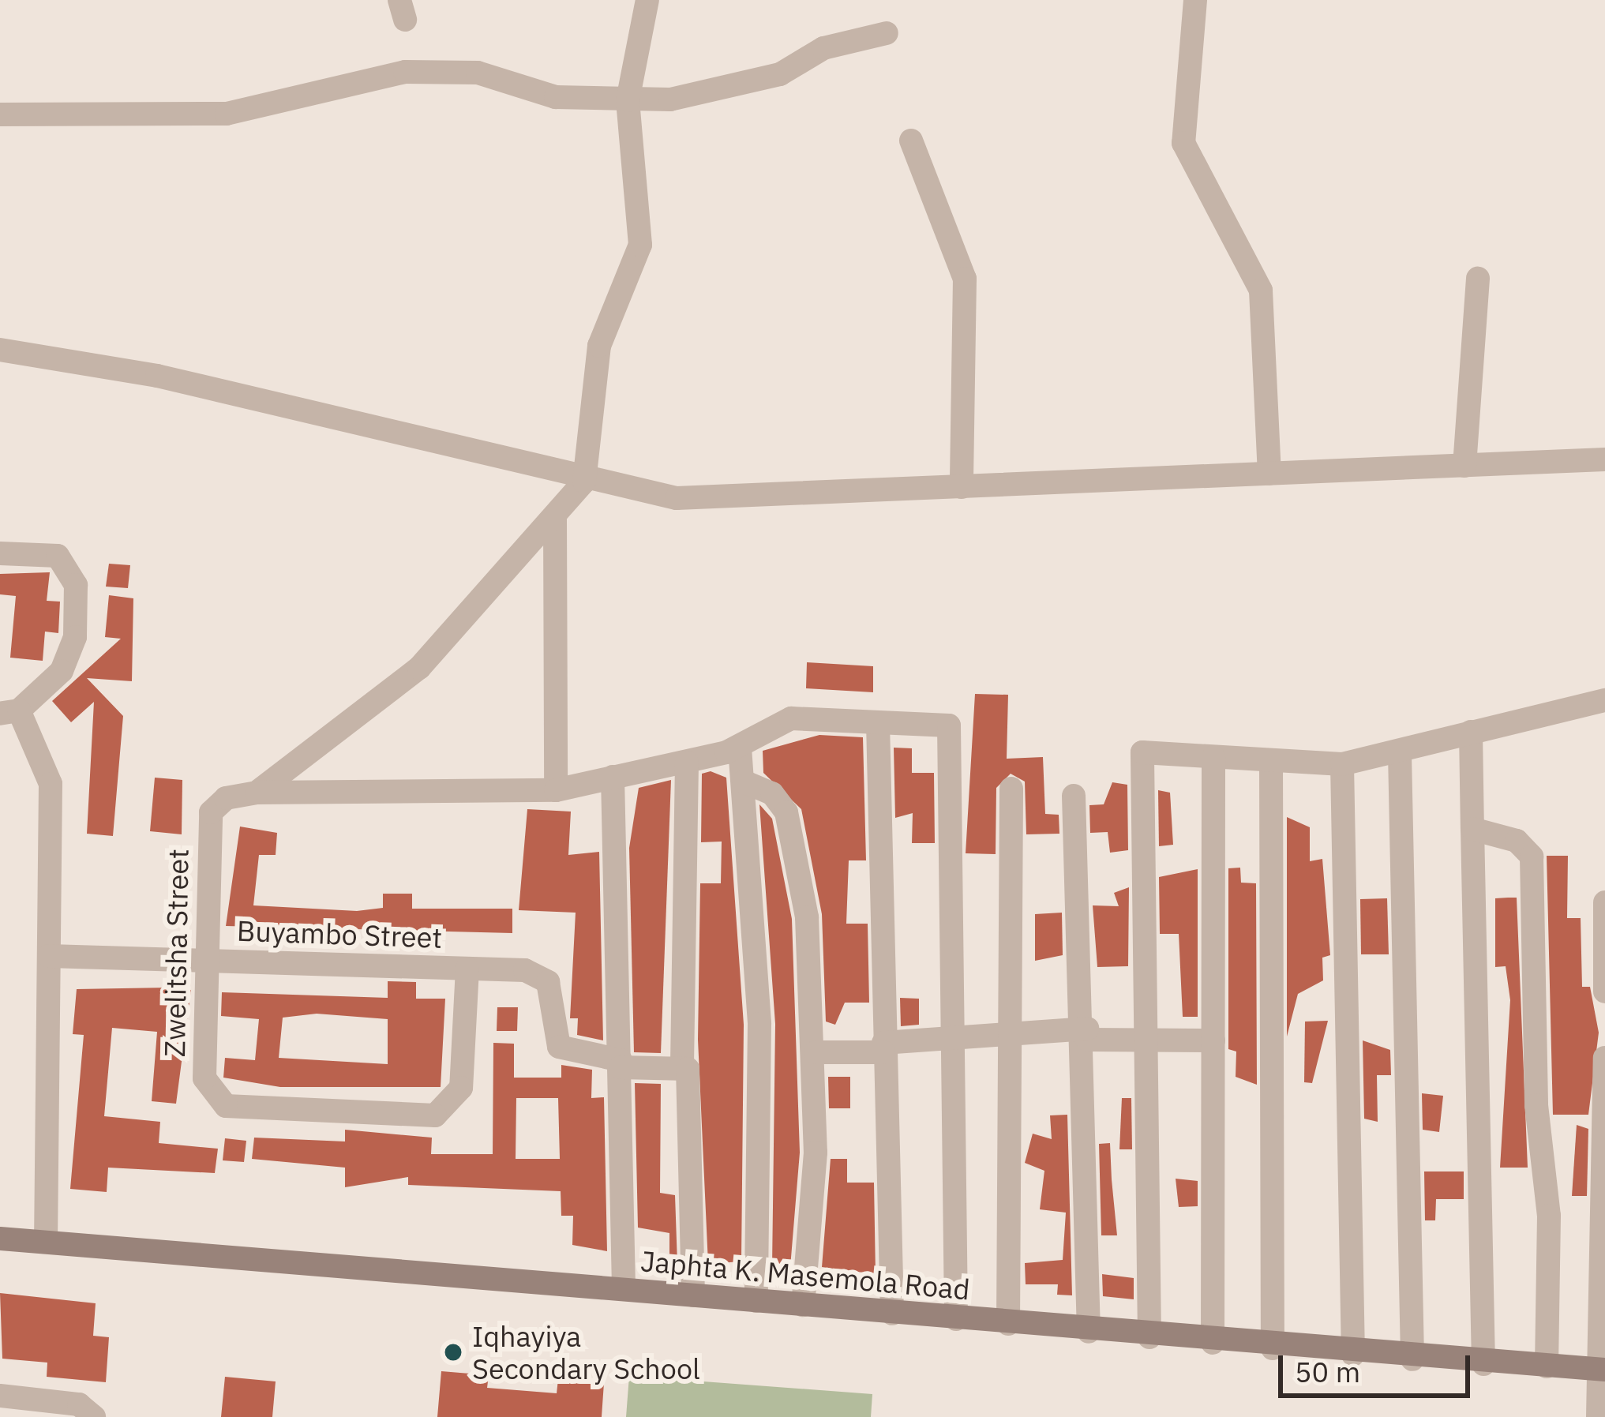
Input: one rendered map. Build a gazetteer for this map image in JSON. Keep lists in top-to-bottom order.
{
  "streets": {
    "main road": ["Japhta K. Masemola Road"],
    "street": ["Buyambo Street", "Zwelitsha Street"]
  },
  "crossings": [
    ["Buyambo Street", "Zwelitsha Street"]
  ],
  "places": ["Iqhayiya Secondary School"],
  "scale_bar": "50 m"
}
